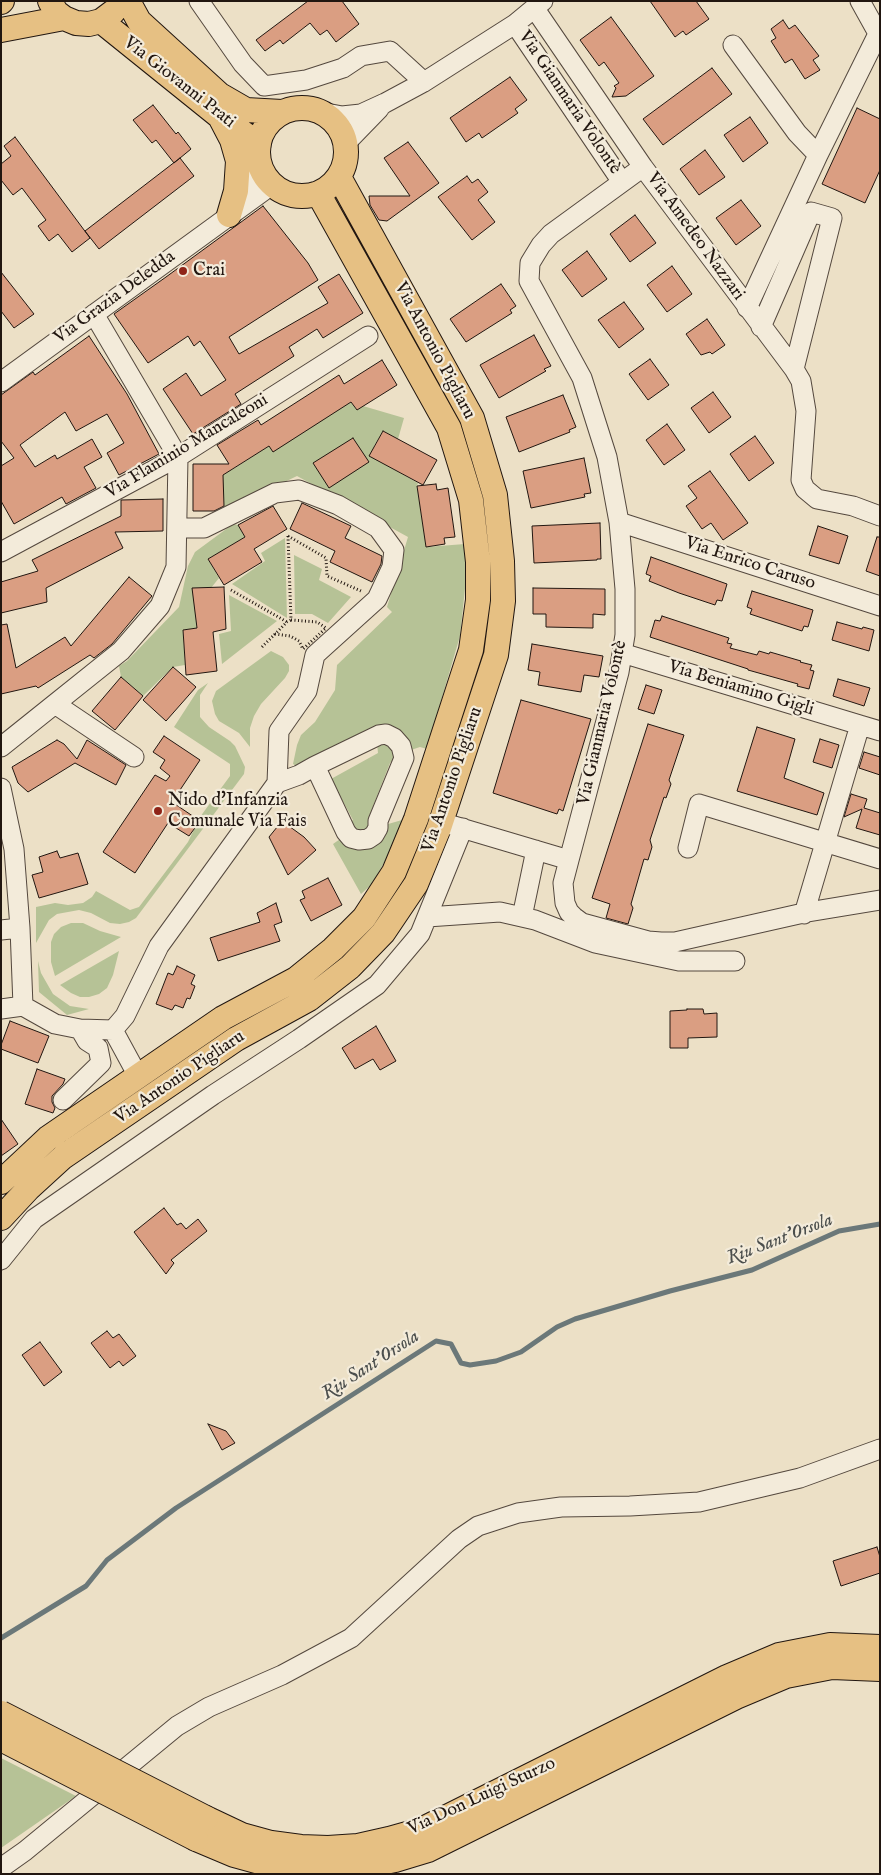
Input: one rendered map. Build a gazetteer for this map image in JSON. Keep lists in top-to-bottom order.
{
  "streets": {
    "main road": ["Via Giovanni Prati", "Via Antonio Pigliaru", "Via Don Luigi Sturzo"],
    "street": [
      "Via Gianmaria Volontè",
      "Via Amedeo Nazzari",
      "Via Grazia Deledda",
      "Via Flaminio Mancaleoni",
      "Via Enrico Caruso",
      "Via Beniamino Gigli"
    ]
  },
  "crossings": [
    ["Via Giovanni Prati", "Via Grazia Deledda"],
    ["Via Giovanni Prati", "Via Antonio Pigliaru"],
    ["Via Gianmaria Volontè", "Via Amedeo Nazzari"],
    ["Via Gianmaria Volontè", "Via Enrico Caruso"],
    ["Via Gianmaria Volontè", "Via Beniamino Gigli"],
    ["Via Grazia Deledda", "Via Antonio Pigliaru"]
  ],
  "water": ["Riu Sant'Orsola"],
  "places": ["Crai", "Nido d'Infanzia Comunale Via Fais"]
}
